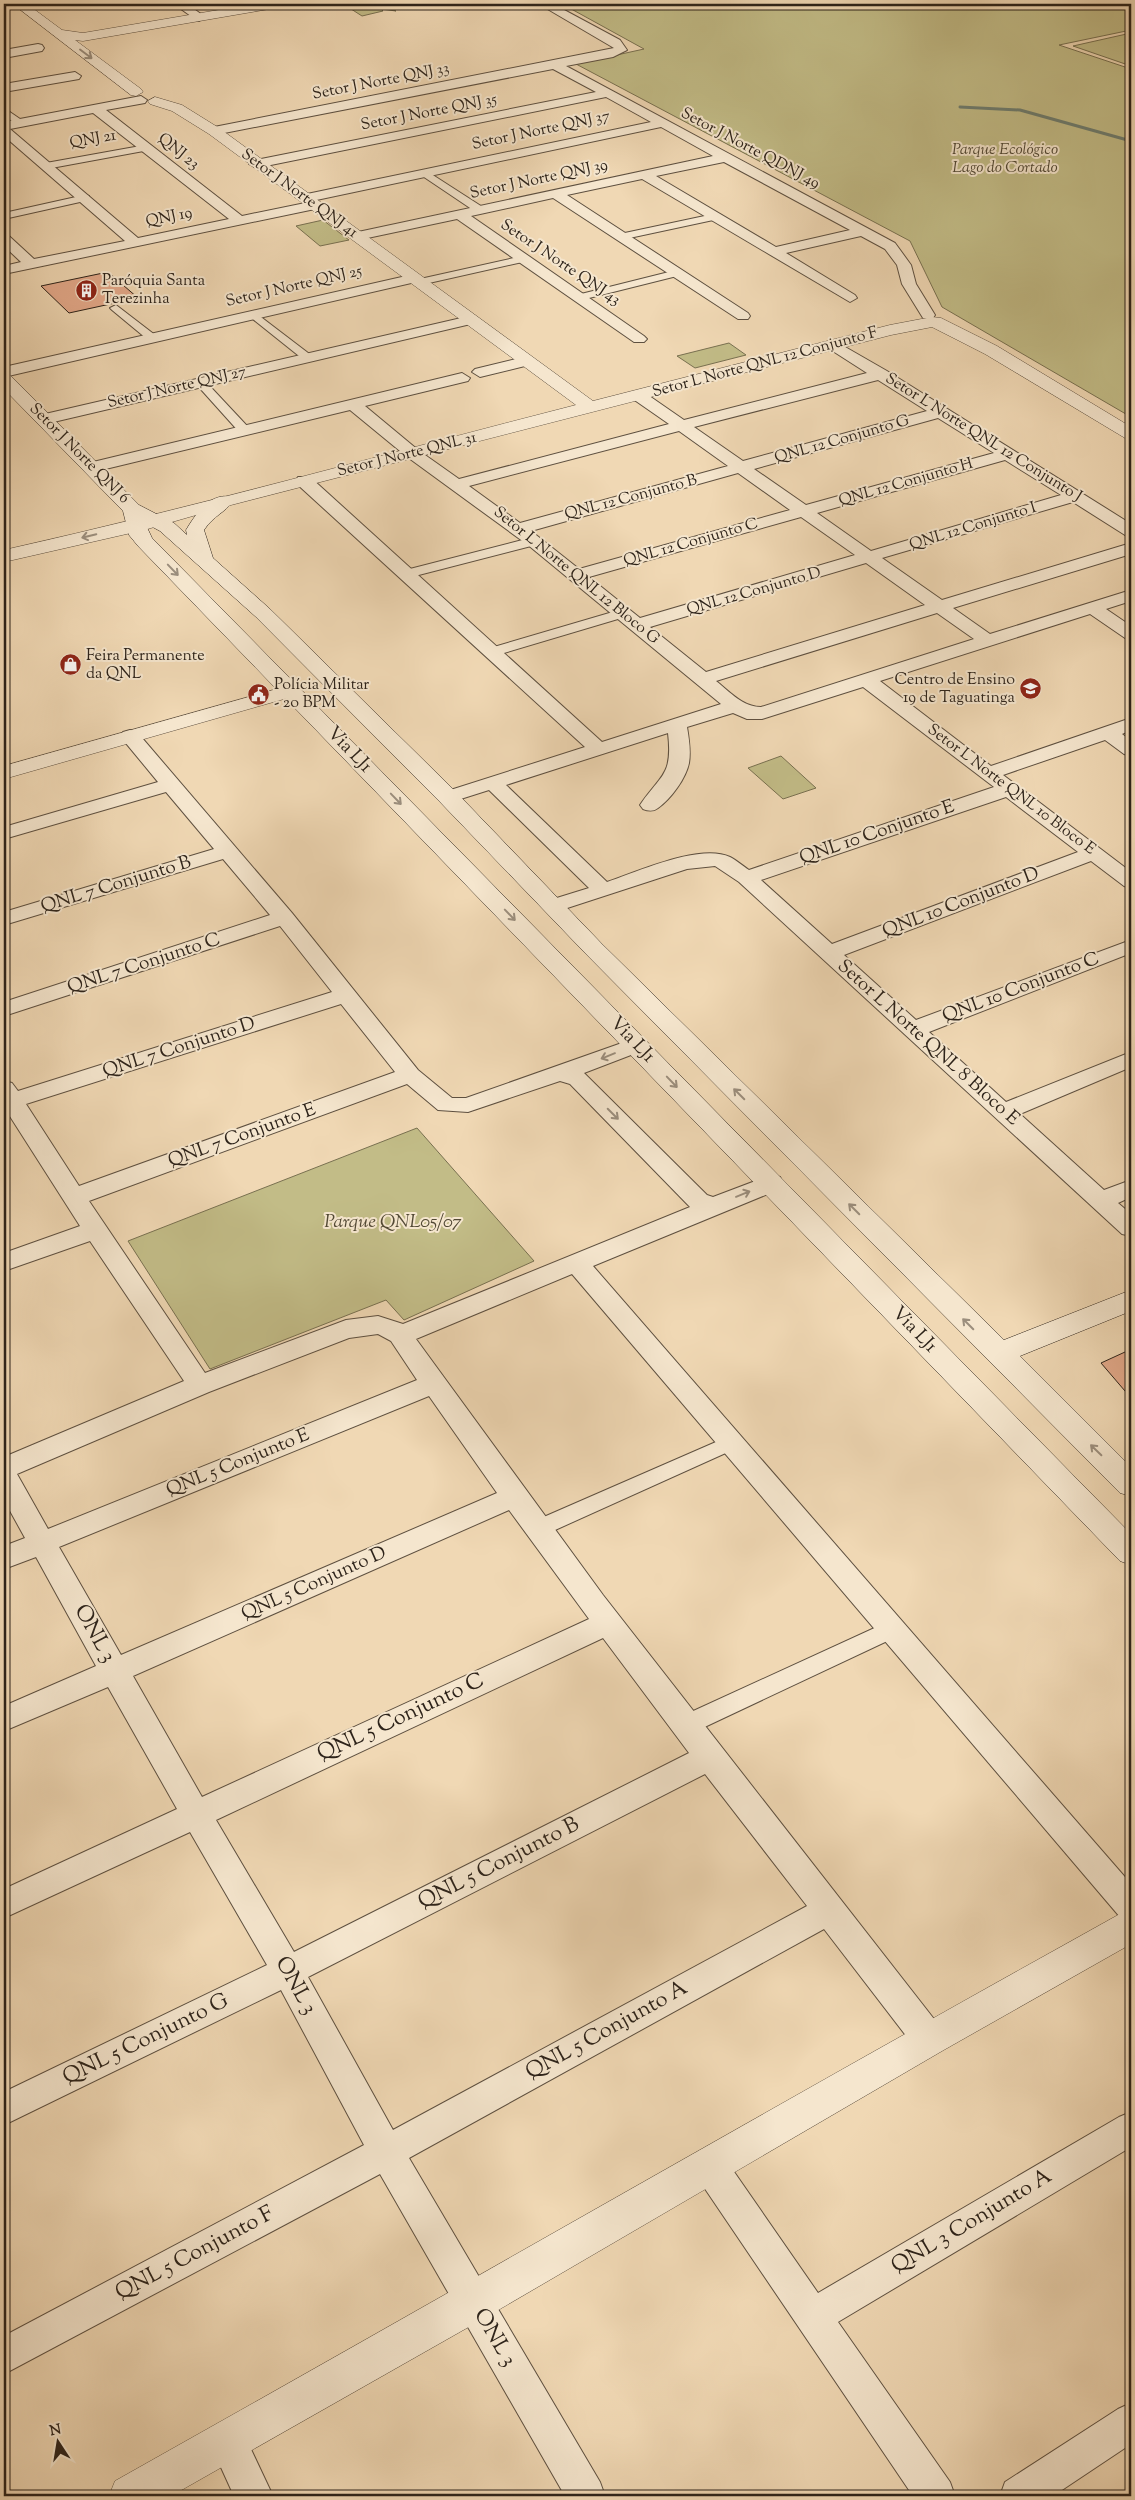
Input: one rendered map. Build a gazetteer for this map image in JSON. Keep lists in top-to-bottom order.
{
  "streets": {
    "street": [
      "Setor J Norte QNJ 33",
      "Setor J Norte QNJ 35",
      "Setor J Norte QNJ 37",
      "QNJ 21",
      "Setor J Norte QDNJ 49",
      "QNJ 23",
      "Setor J Norte QNJ 39",
      "Setor J Norte QNJ 41",
      "QNJ 19",
      "Setor J Norte QNJ 43",
      "Setor J Norte QNJ 25",
      "Setor L Norte QNL 12 Conjunto F",
      "Setor J Norte QNJ 27",
      "Setor L Norte QNL 12 Conjunto J",
      "QNL 12 Conjunto G",
      "Setor J Norte QNJ 6",
      "Setor J Norte QNL 31",
      "QNL 12 Conjunto H",
      "QNL 12 Conjunto B",
      "QNL 12 Conjunto I",
      "QNL 12 Conjunto C",
      "Setor L Norte QNL 12 Bloco G",
      "QNL 12 Conjunto D",
      "Via LJ1",
      "Setor L Norte QNL 10 Bloco E",
      "QNL 10 Conjunto E",
      "QNL 7 Conjunto B",
      "QNL 10 Conjunto D",
      "QNL 7 Conjunto C",
      "QNL 10 Conjunto C",
      "Setor L Norte QNL 8 Bloco E",
      "QNL 7 Conjunto D",
      "QNL 7 Conjunto E",
      "QNL 5 Conjunto E",
      "QNL 5 Conjunto D",
      "ONL 3",
      "QNL 5 Conjunto C",
      "QNL 5 Conjunto B",
      "QNL 5 Conjunto A",
      "QNL 5 Conjunto G",
      "QNL 3 Conjunto A",
      "QNL 5 Conjunto F"
    ]
  },
  "crossings": [
    ["Setor J Norte QNJ 33", "Setor J Norte QDNJ 49"],
    ["Setor J Norte QNJ 33", "Setor J Norte QNJ 41"],
    ["Setor J Norte QNJ 35", "Setor J Norte QDNJ 49"],
    ["Setor J Norte QNJ 35", "Setor J Norte QNJ 41"],
    ["Setor J Norte QNJ 37", "Setor J Norte QDNJ 49"],
    ["Setor J Norte QNJ 37", "Setor J Norte QNJ 41"],
    ["Setor J Norte QNJ 37", "QNJ 19"],
    ["QNJ 21", "QNJ 23"],
    ["QNJ 21", "QNJ 19"],
    ["Setor J Norte QDNJ 49", "Setor J Norte QNJ 39"],
    ["Setor J Norte QDNJ 49", "Setor L Norte QNL 12 Conjunto F"],
    ["QNJ 23", "QNJ 19"],
    ["Setor J Norte QNJ 39", "Setor J Norte QNJ 41"],
    ["Setor J Norte QNJ 39", "Setor J Norte QNJ 43"],
    ["Setor J Norte QNJ 41", "QNJ 19"],
    ["Setor J Norte QNJ 41", "Setor J Norte QNJ 25"],
    ["Setor J Norte QNJ 41", "Setor L Norte QNL 12 Conjunto F"],
    ["Setor J Norte QNJ 41", "Setor J Norte QNJ 27"],
    ["Setor J Norte QNJ 41", "Setor J Norte QNL 31"],
    ["Setor J Norte QNJ 25", "Setor J Norte QNJ 6"],
    ["Setor L Norte QNL 12 Conjunto F", "Setor L Norte QNL 12 Conjunto J"],
    ["Setor L Norte QNL 12 Conjunto F", "Setor J Norte QNL 31"],
    ["Setor J Norte QNJ 27", "Setor J Norte QNJ 6"],
    ["Setor L Norte QNL 12 Conjunto J", "QNL 12 Conjunto G"],
    ["Setor L Norte QNL 12 Conjunto J", "QNL 12 Conjunto H"],
    ["Setor L Norte QNL 12 Conjunto J", "QNL 12 Conjunto I"],
    ["QNL 12 Conjunto G", "QNL 12 Conjunto B"],
    ["Setor J Norte QNJ 6", "Setor J Norte QNL 31"],
    ["Setor J Norte QNJ 6", "Via LJ1"],
    ["Setor J Norte QNL 31", "Setor L Norte QNL 12 Bloco G"],
    ["Setor J Norte QNL 31", "Via LJ1"],
    ["QNL 12 Conjunto H", "QNL 12 Conjunto C"],
    ["QNL 12 Conjunto B", "Setor L Norte QNL 12 Bloco G"],
    ["QNL 12 Conjunto I", "QNL 12 Conjunto D"],
    ["QNL 12 Conjunto C", "Setor L Norte QNL 12 Bloco G"],
    ["Setor L Norte QNL 12 Bloco G", "QNL 12 Conjunto D"],
    ["Setor L Norte QNL 10 Bloco E", "QNL 10 Conjunto E"],
    ["Setor L Norte QNL 10 Bloco E", "QNL 10 Conjunto D"],
    ["QNL 10 Conjunto E", "Setor L Norte QNL 8 Bloco E"],
    ["QNL 10 Conjunto D", "Setor L Norte QNL 8 Bloco E"],
    ["QNL 10 Conjunto C", "Setor L Norte QNL 8 Bloco E"],
    ["QNL 5 Conjunto E", "ONL 3"],
    ["QNL 5 Conjunto D", "ONL 3"],
    ["ONL 3", "QNL 5 Conjunto C"],
    ["ONL 3", "QNL 5 Conjunto B"],
    ["ONL 3", "QNL 5 Conjunto A"],
    ["ONL 3", "QNL 5 Conjunto G"],
    ["ONL 3", "QNL 5 Conjunto F"],
    ["QNL 5 Conjunto B", "QNL 5 Conjunto G"],
    ["QNL 5 Conjunto A", "QNL 5 Conjunto F"]
  ],
  "parks": ["Parque Ecológico Lago do Cortado", "Parque QNL05/07"],
  "places": {
    "building": ["Paróquia Santa Terezinha"],
    "shop": ["Feira Permanente da QNL"],
    "school or university": ["Centro de Ensino 19 de Taguatinga"],
    "public building": ["Polícia Militar - 2o BPM"]
  },
  "north": "top"
}
